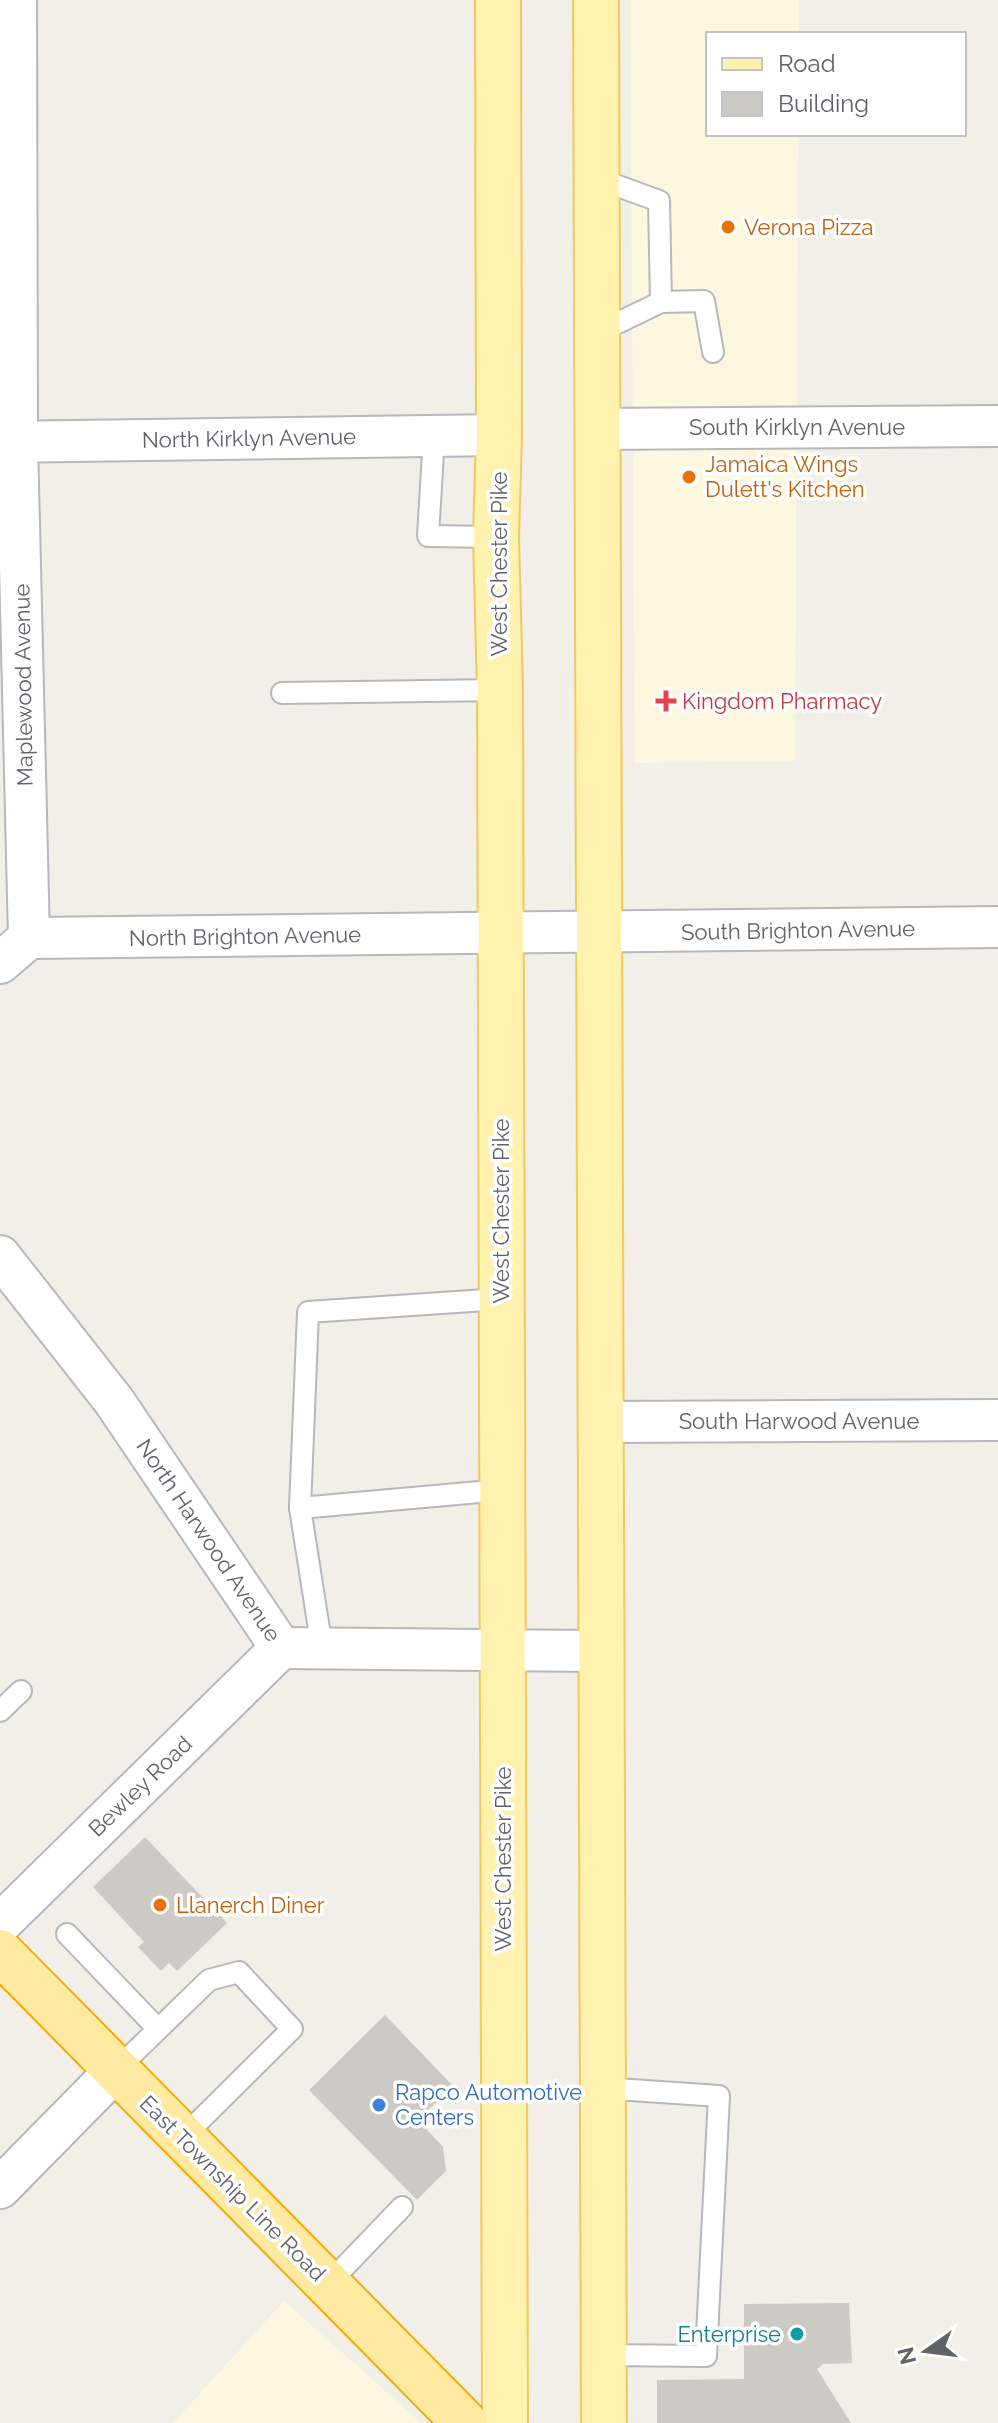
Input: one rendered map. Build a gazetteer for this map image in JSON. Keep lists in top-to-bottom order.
{
  "streets": {
    "highway": ["East Township Line Road"],
    "main road": ["West Chester Pike"],
    "street": [
      "South Kirklyn Avenue",
      "North Kirklyn Avenue",
      "Maplewood Avenue",
      "South Brighton Avenue",
      "North Brighton Avenue",
      "South Harwood Avenue",
      "North Harwood Avenue",
      "Bewley Road"
    ]
  },
  "crossings": [
    ["North Kirklyn Avenue", "West Chester Pike"],
    ["North Kirklyn Avenue", "Maplewood Avenue"],
    ["West Chester Pike", "South Brighton Avenue"],
    ["West Chester Pike", "North Brighton Avenue"],
    ["West Chester Pike", "North Harwood Avenue"],
    ["Maplewood Avenue", "North Brighton Avenue"],
    ["South Brighton Avenue", "North Brighton Avenue"],
    ["North Harwood Avenue", "Bewley Road"]
  ],
  "places": {
    "other": [
      "Verona Pizza",
      "Jamaica Wings Dulett's Kitchen",
      "Llanerch Diner",
      "Rapco Automotive Centers",
      "Enterprise"
    ],
    "health": ["Kingdom Pharmacy"]
  },
  "legend": ["Road", "Building"],
  "north": "left"
}
